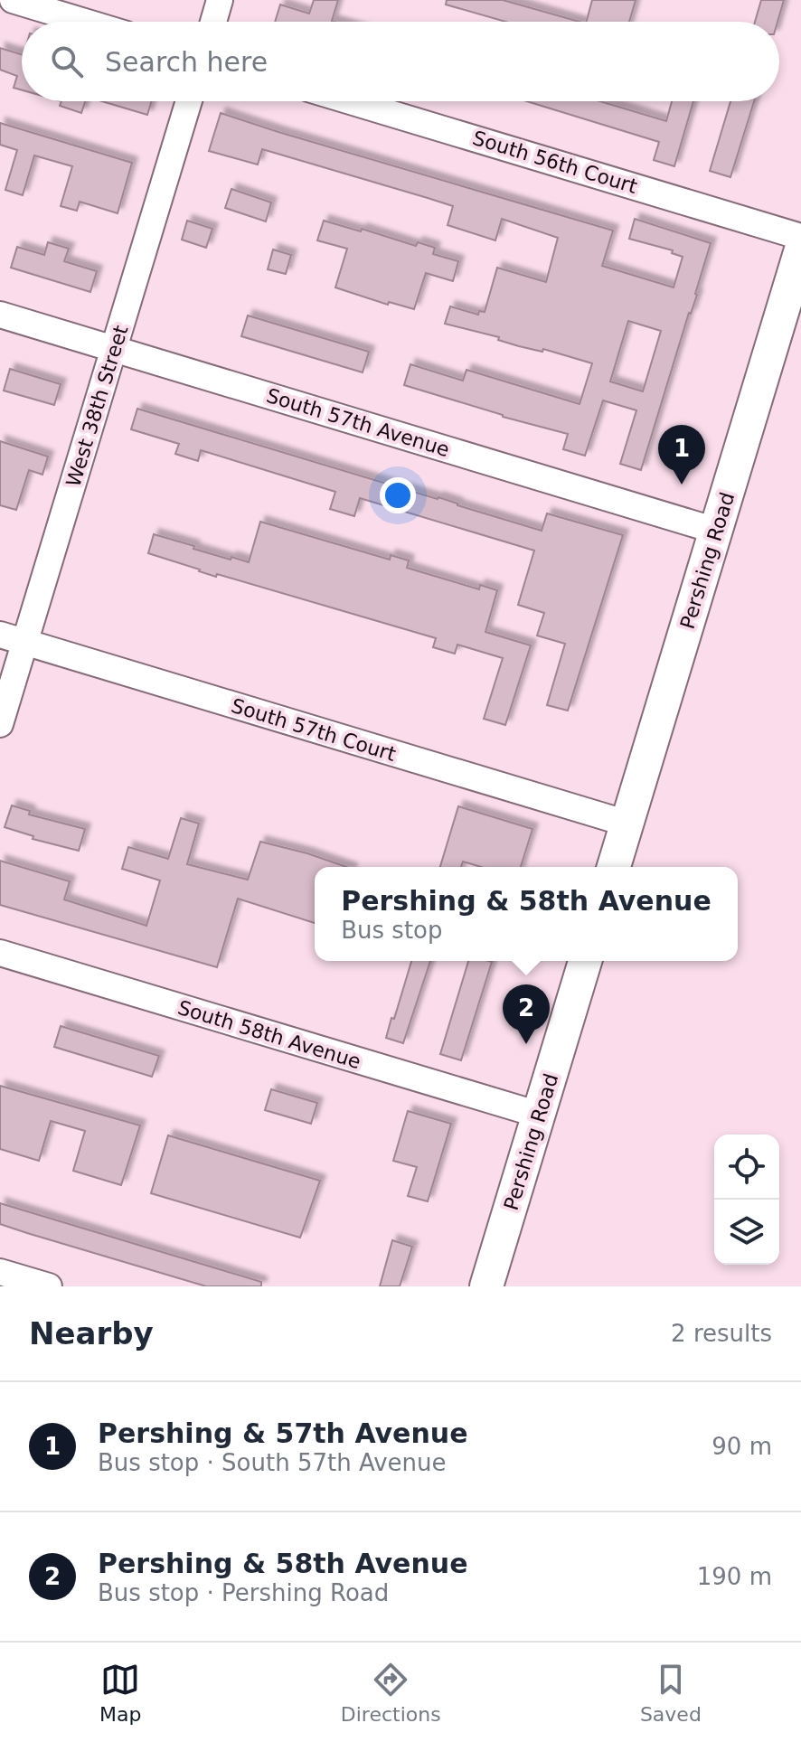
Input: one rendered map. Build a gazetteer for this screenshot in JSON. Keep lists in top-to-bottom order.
{
  "streets": {
    "main road": ["Pershing Road"],
    "street": [
      "South 56th Court",
      "West 38th Street",
      "South 57th Avenue",
      "South 57th Court",
      "South 58th Avenue"
    ]
  },
  "crossings": [
    ["West 38th Street", "South 57th Avenue"],
    ["West 38th Street", "South 57th Court"],
    ["South 57th Avenue", "Pershing Road"],
    ["Pershing Road", "South 57th Court"],
    ["Pershing Road", "South 58th Avenue"]
  ],
  "page": {
    "search": "Search here",
    "pins": ["1", "2"],
    "popup": ["Pershing & 58th Avenue", "Bus stop"],
    "heading": ["Nearby", "2 results"],
    "list": [
      {
        "mark": "1",
        "name": "Pershing & 57th Avenue",
        "note": "Bus stop · South 57th Avenue",
        "value": "90 m"
      },
      {
        "mark": "2",
        "name": "Pershing & 58th Avenue",
        "note": "Bus stop · Pershing Road",
        "value": "190 m"
      }
    ],
    "nav": ["Map", "Directions", "Saved"]
  }
}
